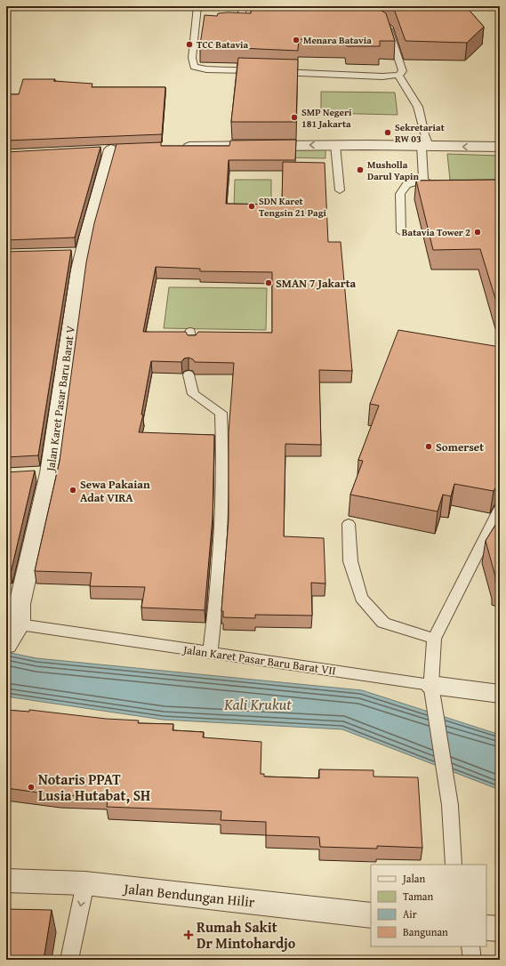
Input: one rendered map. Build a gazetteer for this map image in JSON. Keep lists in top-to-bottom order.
{
  "streets": {
    "street": ["Jalan Karet Pasar Baru Barat V", "Jalan Karet Pasar Baru Barat VII", "Jalan Bendungan Hilir"]
  },
  "crossings": [
    ["Jalan Karet Pasar Baru Barat V", "Jalan Karet Pasar Baru Barat VII"]
  ],
  "water": ["Kali Krukut"],
  "places": {
    "other": [
      "Menara Batavia",
      "TCC Batavia",
      "SMP Negeri 181 Jakarta",
      "Sekretariat RW 03",
      "Musholla Darul Yapin",
      "SDN Karet Tengsin 21 Pagi",
      "Batavia Tower 2",
      "SMAN 7 Jakarta",
      "Somerset",
      "Sewa Pakaian Adat VIRA",
      "Notaris PPAT Lusia Hutabat, SH"
    ],
    "health": ["Rumah Sakit Dr Mintohardjo"]
  },
  "legend": [
    "Jalan",
    "Taman",
    "Air",
    "Bangunan"
  ]
}
